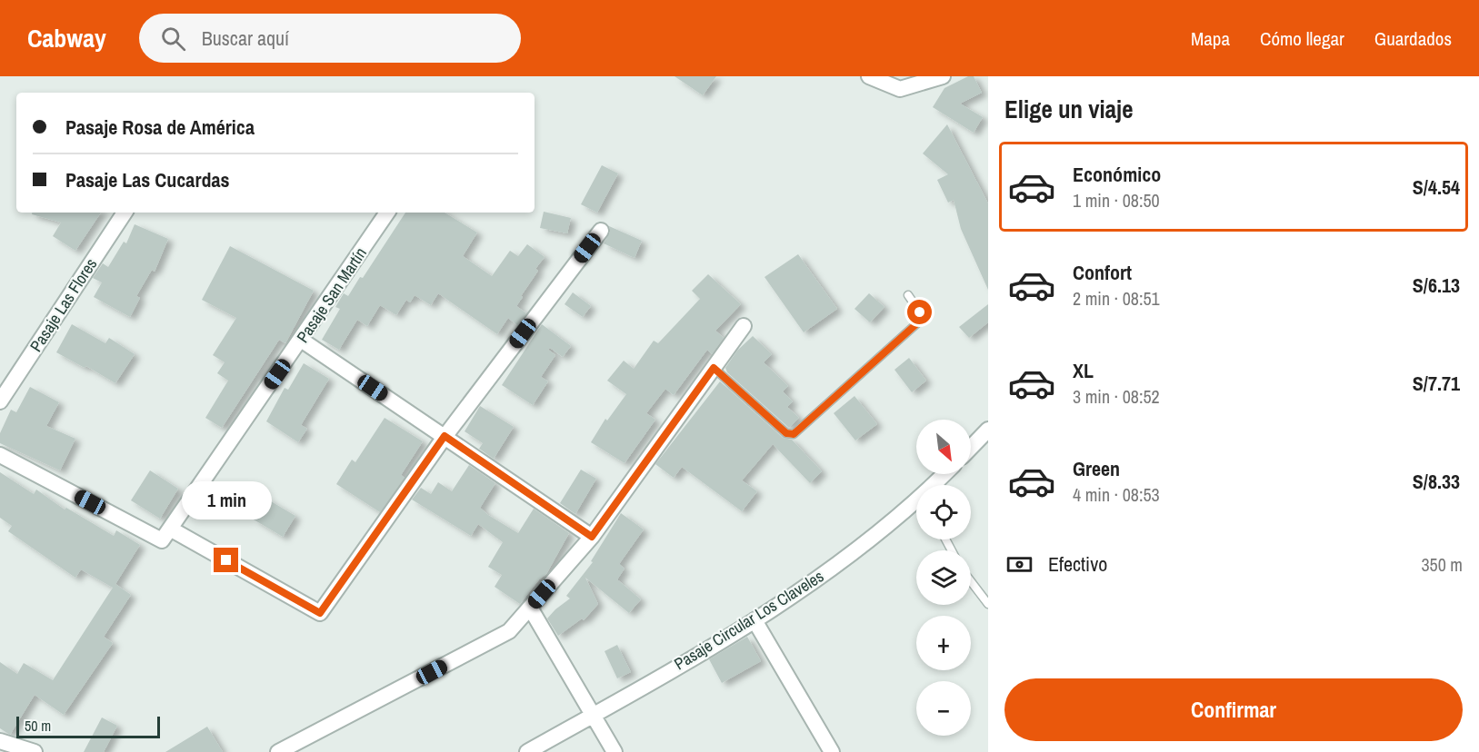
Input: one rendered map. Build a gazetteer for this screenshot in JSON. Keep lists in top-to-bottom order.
{
  "streets": {
    "street": ["Pasaje San Martín", "Pasaje Las Flores", "Pasaje Circular Los Claveles"]
  },
  "scale_bar": "50 m",
  "north": "bottom right",
  "page": {
    "header": "Cabway",
    "search": "Buscar aquí",
    "nav": ["Mapa", "Cómo llegar", "Guardados"],
    "heading": "Elige un viaje",
    "banner": ["Pasaje Rosa de América", "Pasaje Las Cucardas"],
    "list": [
      {
        "name": "Económico",
        "note": "1 min · 08:50",
        "value": "S/4.54"
      },
      {
        "name": "Confort",
        "note": "2 min · 08:51",
        "value": "S/6.13"
      },
      {
        "name": "XL",
        "note": "3 min · 08:52",
        "value": "S/7.71"
      },
      {
        "name": "Green",
        "note": "4 min · 08:53",
        "value": "S/8.33"
      }
    ],
    "map_buttons": ["+", "−"],
    "bubble": "1 min",
    "pay": ["Efectivo", "350 m"],
    "buttons": "Confirmar",
    "scale": "50 m"
  }
}
